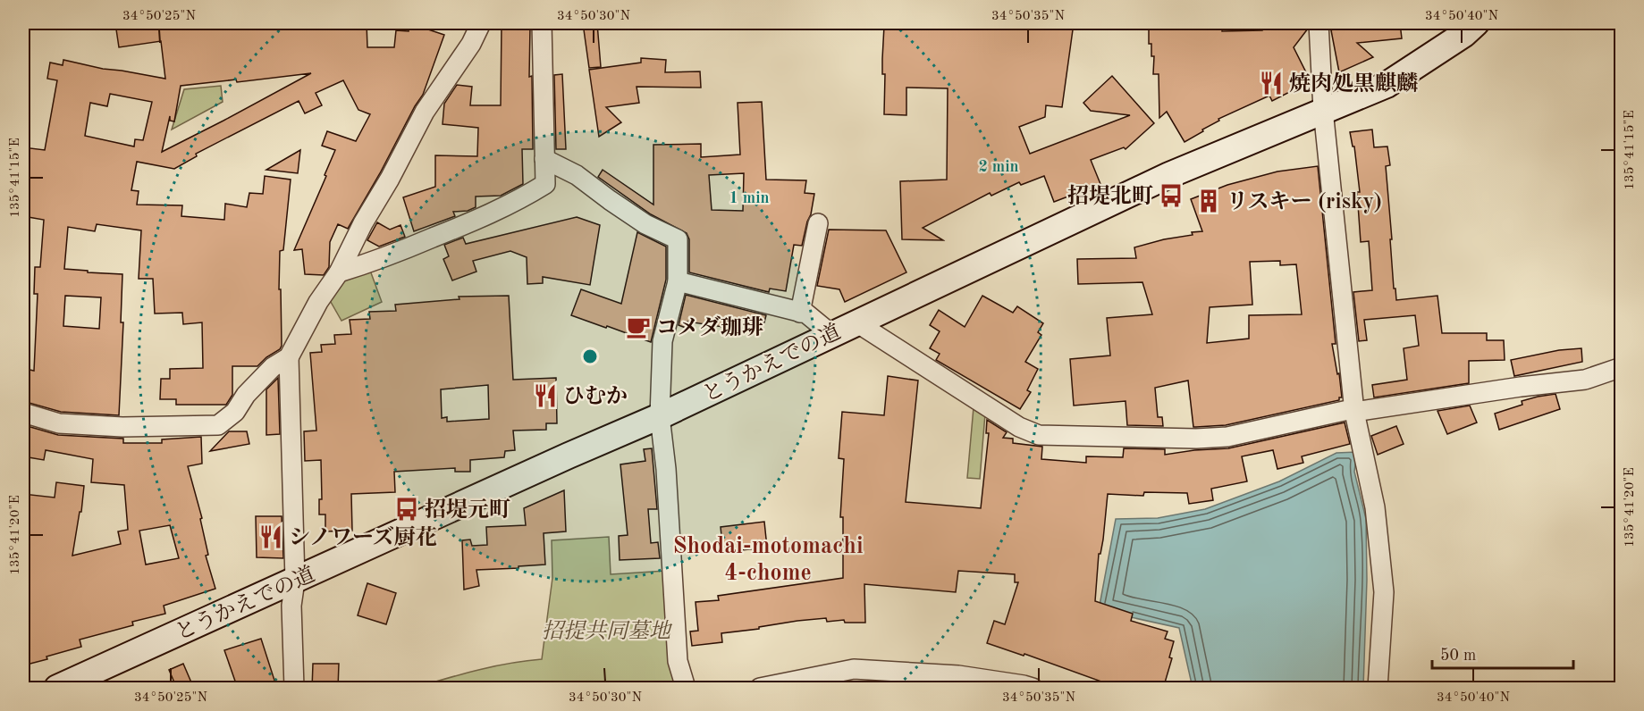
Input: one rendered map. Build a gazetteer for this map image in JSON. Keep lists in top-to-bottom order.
{
  "streets": {
    "street": ["とうかえでの道"]
  },
  "districts": ["Shodai-motomachi 4-chome"],
  "parks": ["招提共同墓地"],
  "places": {
    "restaurant": ["焼肉処黒麒麟", "ひむか", "シノワーズ厨花"],
    "bus stop": ["招堤北町", "招堤元町"],
    "building": ["リスキー (risky)"],
    "cafe": ["コメダ珈琲"]
  },
  "scale_bar": "50 m",
  "coordinates": [
    "34°50'25\"N",
    "34°50'30\"N",
    "34°50'35\"N",
    "34°50'40\"N",
    "135°41'15\"E",
    "135°41'20\"E"
  ],
  "rings": ["2 min", "1 min"]
}
